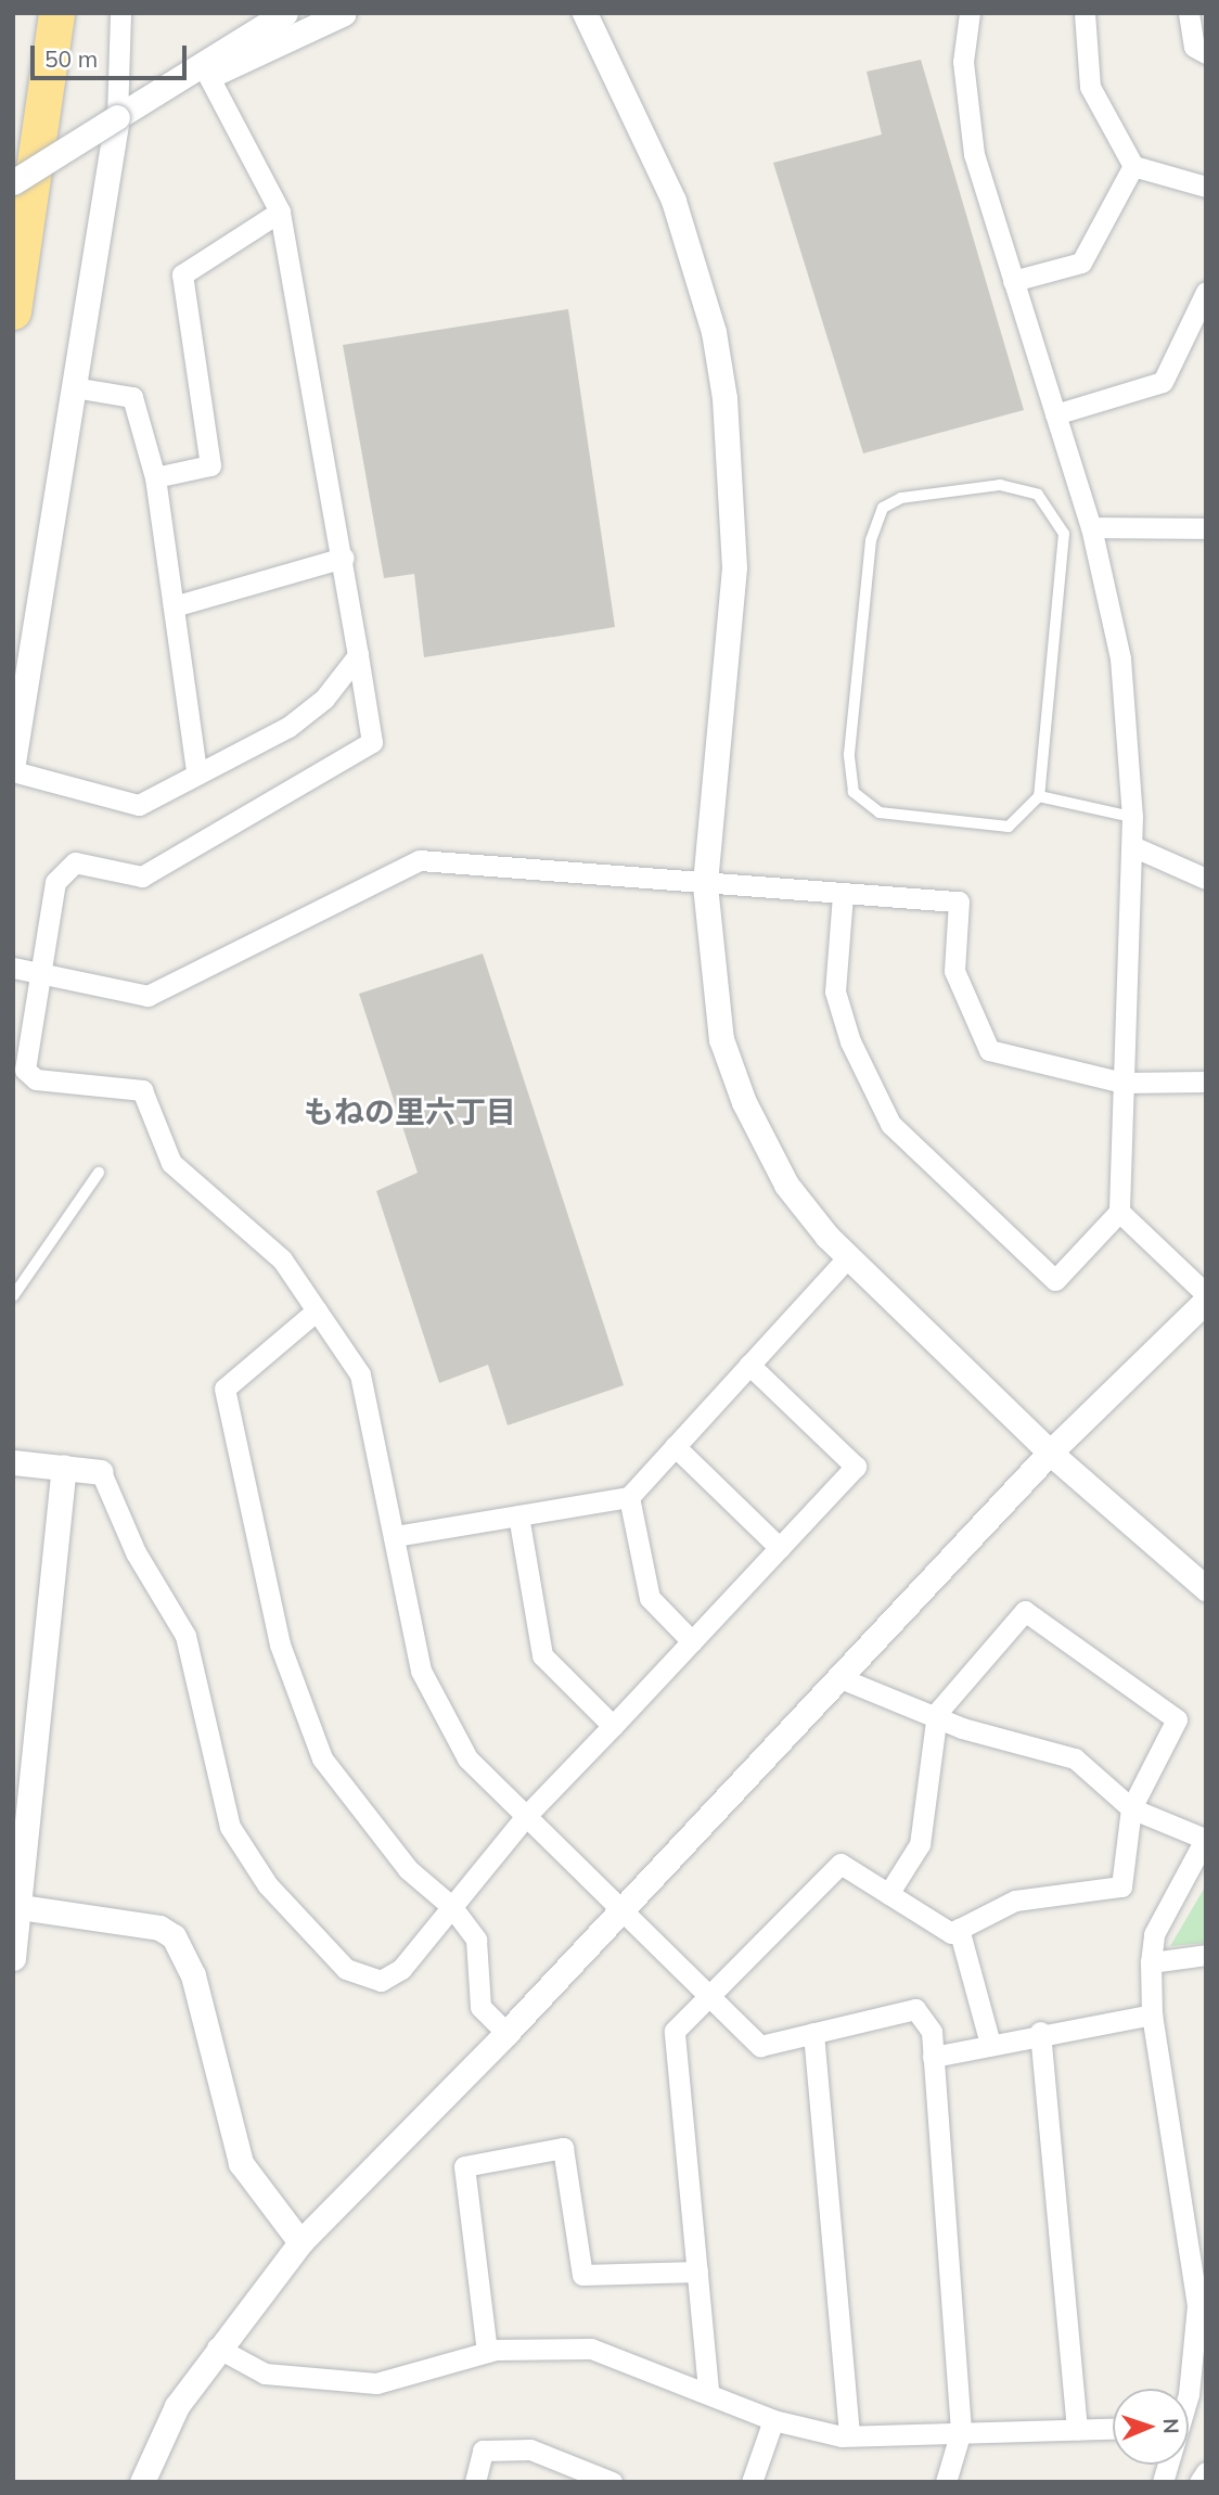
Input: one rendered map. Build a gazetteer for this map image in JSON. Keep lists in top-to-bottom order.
{
  "districts": ["もねの里六丁目"],
  "scale_bar": "50 m",
  "north": "right"
}
